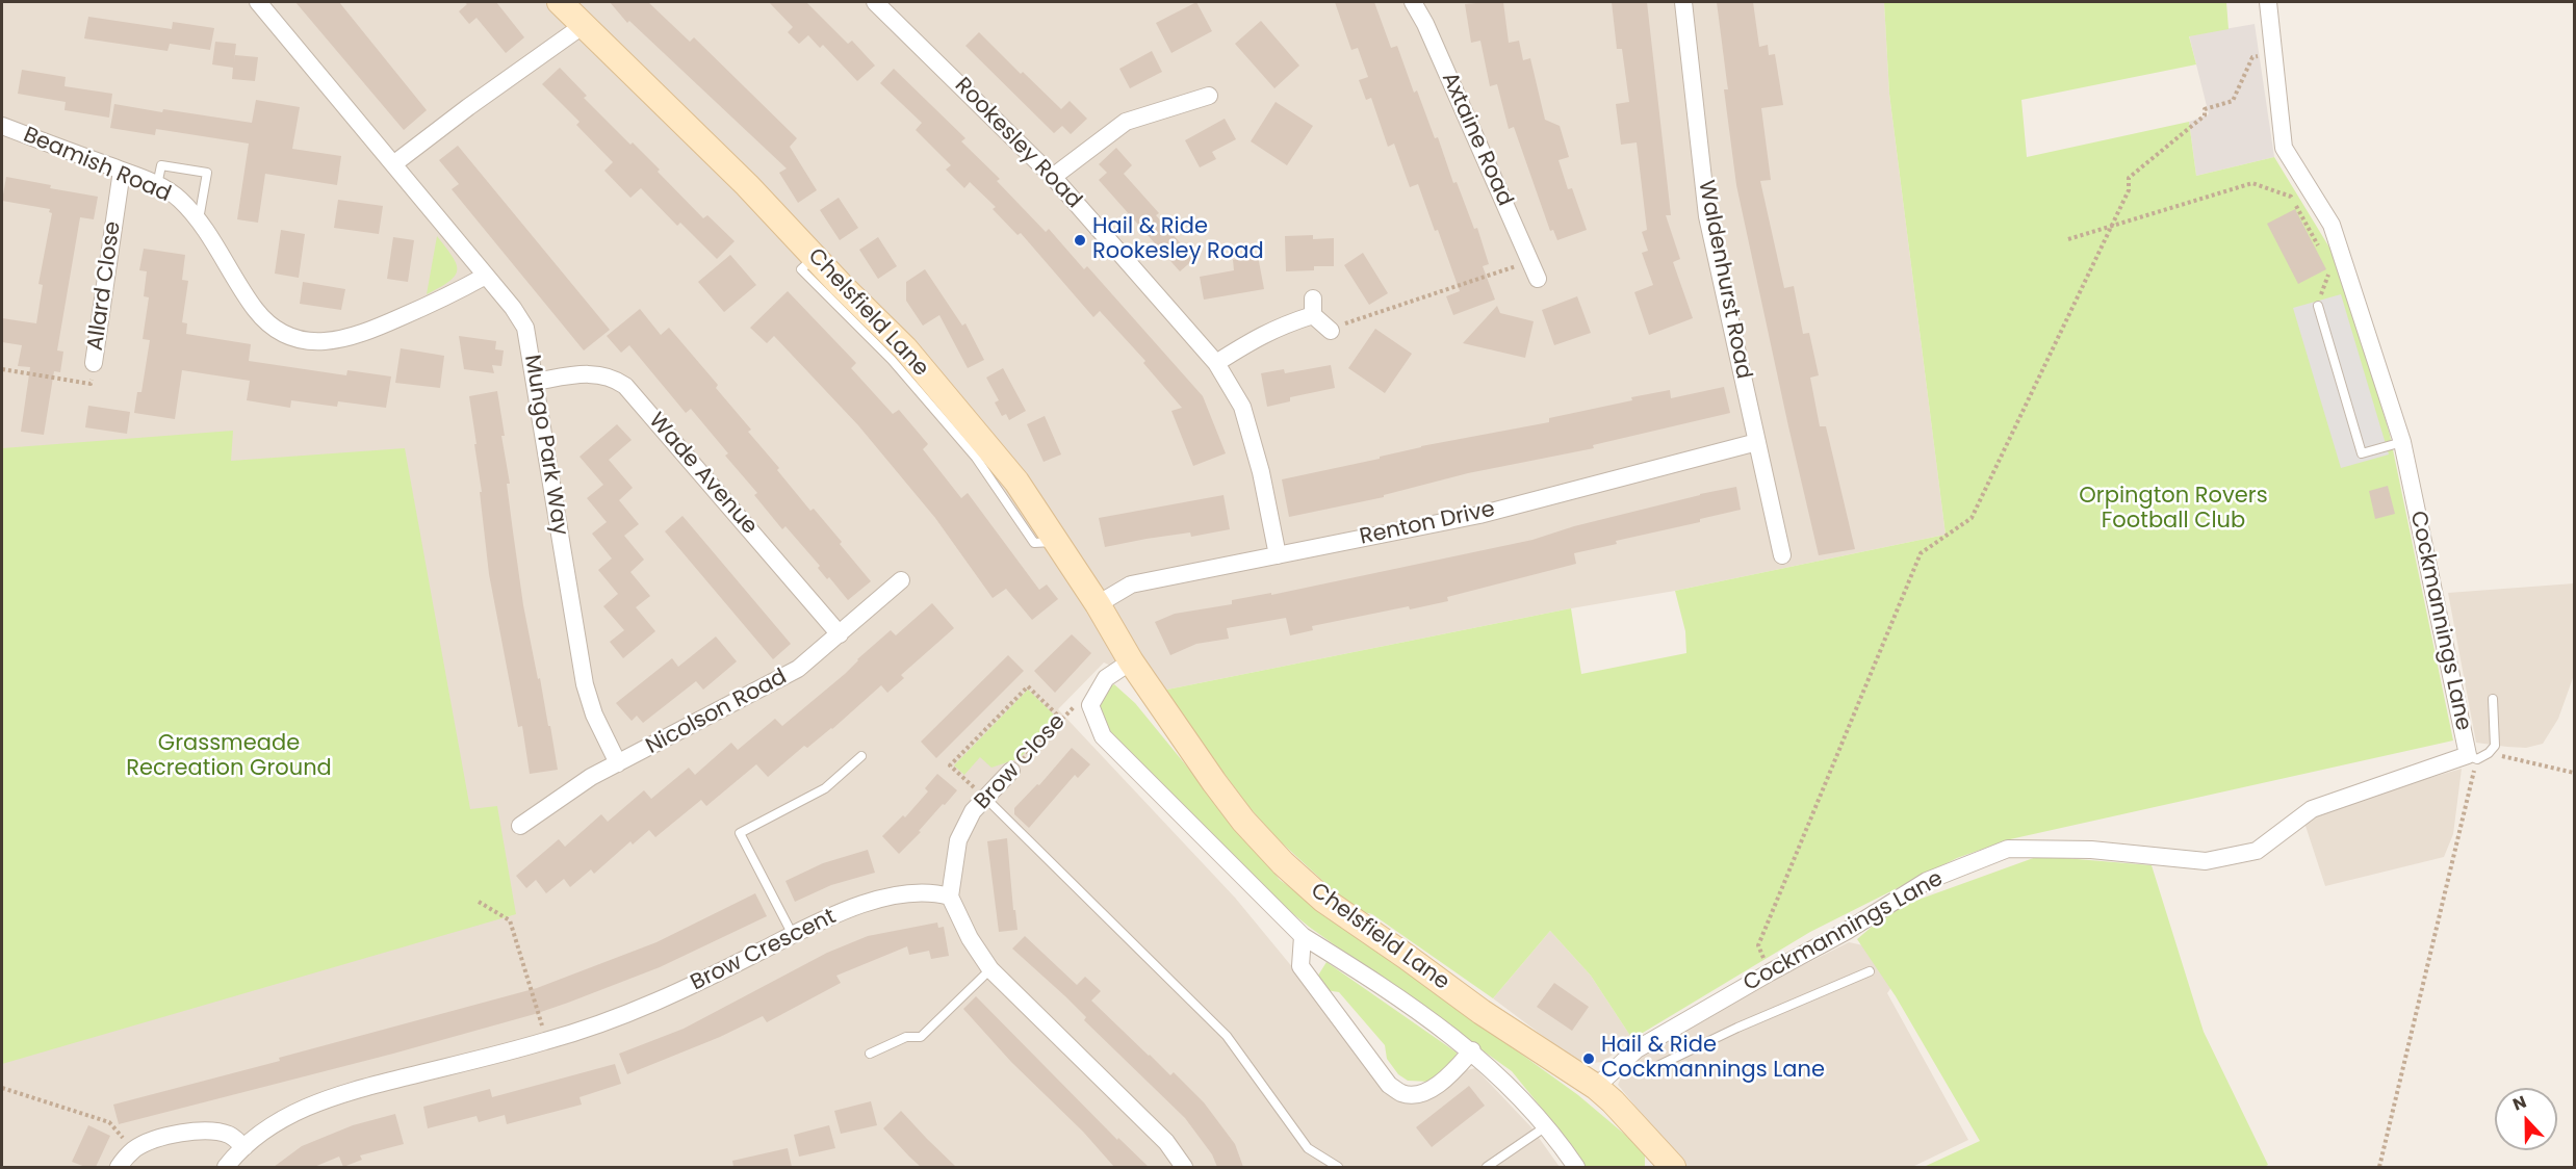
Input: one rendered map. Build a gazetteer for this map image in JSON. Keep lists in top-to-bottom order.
{
  "streets": {
    "street": [
      "Axtaine Road",
      "Rookesley Road",
      "Beamish Road",
      "Waldenhurst Road",
      "Allard Close",
      "Chelsfield Lane",
      "Mungo Park Way",
      "Wade Avenue",
      "Renton Drive",
      "Cockmannings Lane",
      "Nicolson Road",
      "Brow Close",
      "Brow Crescent"
    ]
  },
  "crossings": [
    ["Rookesley Road", "Renton Drive"],
    ["Beamish Road", "Allard Close"],
    ["Beamish Road", "Mungo Park Way"],
    ["Waldenhurst Road", "Renton Drive"],
    ["Chelsfield Lane", "Renton Drive"],
    ["Chelsfield Lane", "Cockmannings Lane"],
    ["Mungo Park Way", "Wade Avenue"],
    ["Mungo Park Way", "Nicolson Road"],
    ["Wade Avenue", "Nicolson Road"],
    ["Brow Close", "Brow Crescent"]
  ],
  "parks": ["Orpington Rovers Football Club", "Grassmeade Recreation Ground"],
  "places": ["Hail & Ride Rookesley Road", "Hail & Ride Cockmannings Lane"],
  "north": "top"
}
